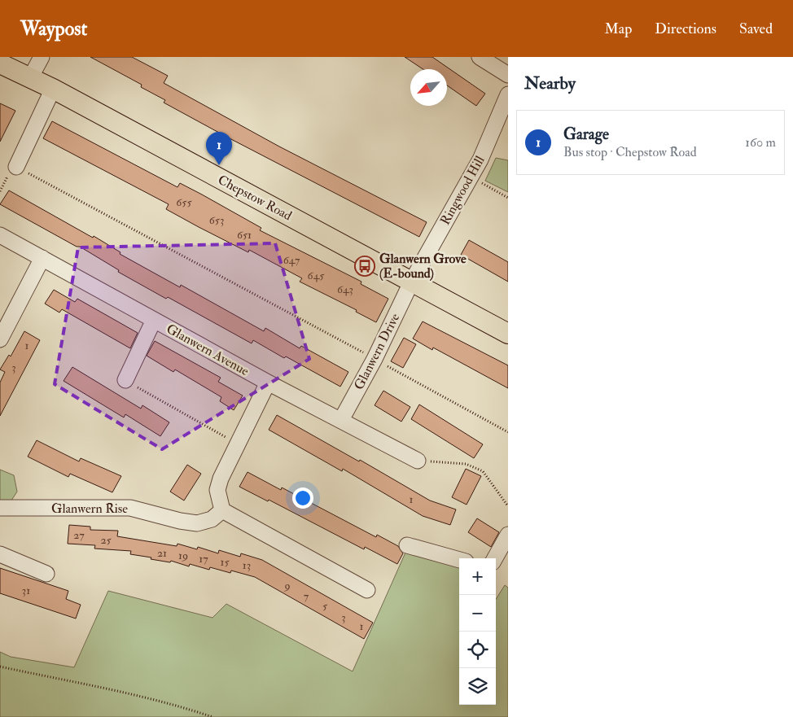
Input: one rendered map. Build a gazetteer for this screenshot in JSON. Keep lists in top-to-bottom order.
{
  "streets": {
    "main road": ["Chepstow Road"],
    "street": [
      "Ringwood Hill",
      "Glanwern Avenue",
      "Glanwern Drive",
      "Glanwern Rise"
    ]
  },
  "crossings": [
    ["Ringwood Hill", "Chepstow Road"],
    ["Ringwood Hill", "Glanwern Drive"],
    ["Chepstow Road", "Glanwern Drive"],
    ["Glanwern Avenue", "Glanwern Drive"]
  ],
  "places": {
    "bus stop": ["Glanwern Grove (E-bound)"]
  },
  "house_numbers": [
    "655",
    "653",
    "651",
    "647",
    "645",
    "643",
    "1",
    "3",
    "1",
    "27",
    "25",
    "21",
    "19",
    "17",
    "15",
    "13",
    "9",
    "31",
    "7",
    "5",
    "3",
    "1"
  ],
  "north": "bottom left",
  "page": {
    "header": "Waypost",
    "nav": ["Map", "Directions", "Saved"],
    "heading": "Nearby",
    "list": [
      {
        "mark": "1",
        "name": "Garage",
        "note": "Bus stop · Chepstow Road",
        "value": "160 m"
      }
    ],
    "pins": "1",
    "map_buttons": ["+", "−"]
  }
}
